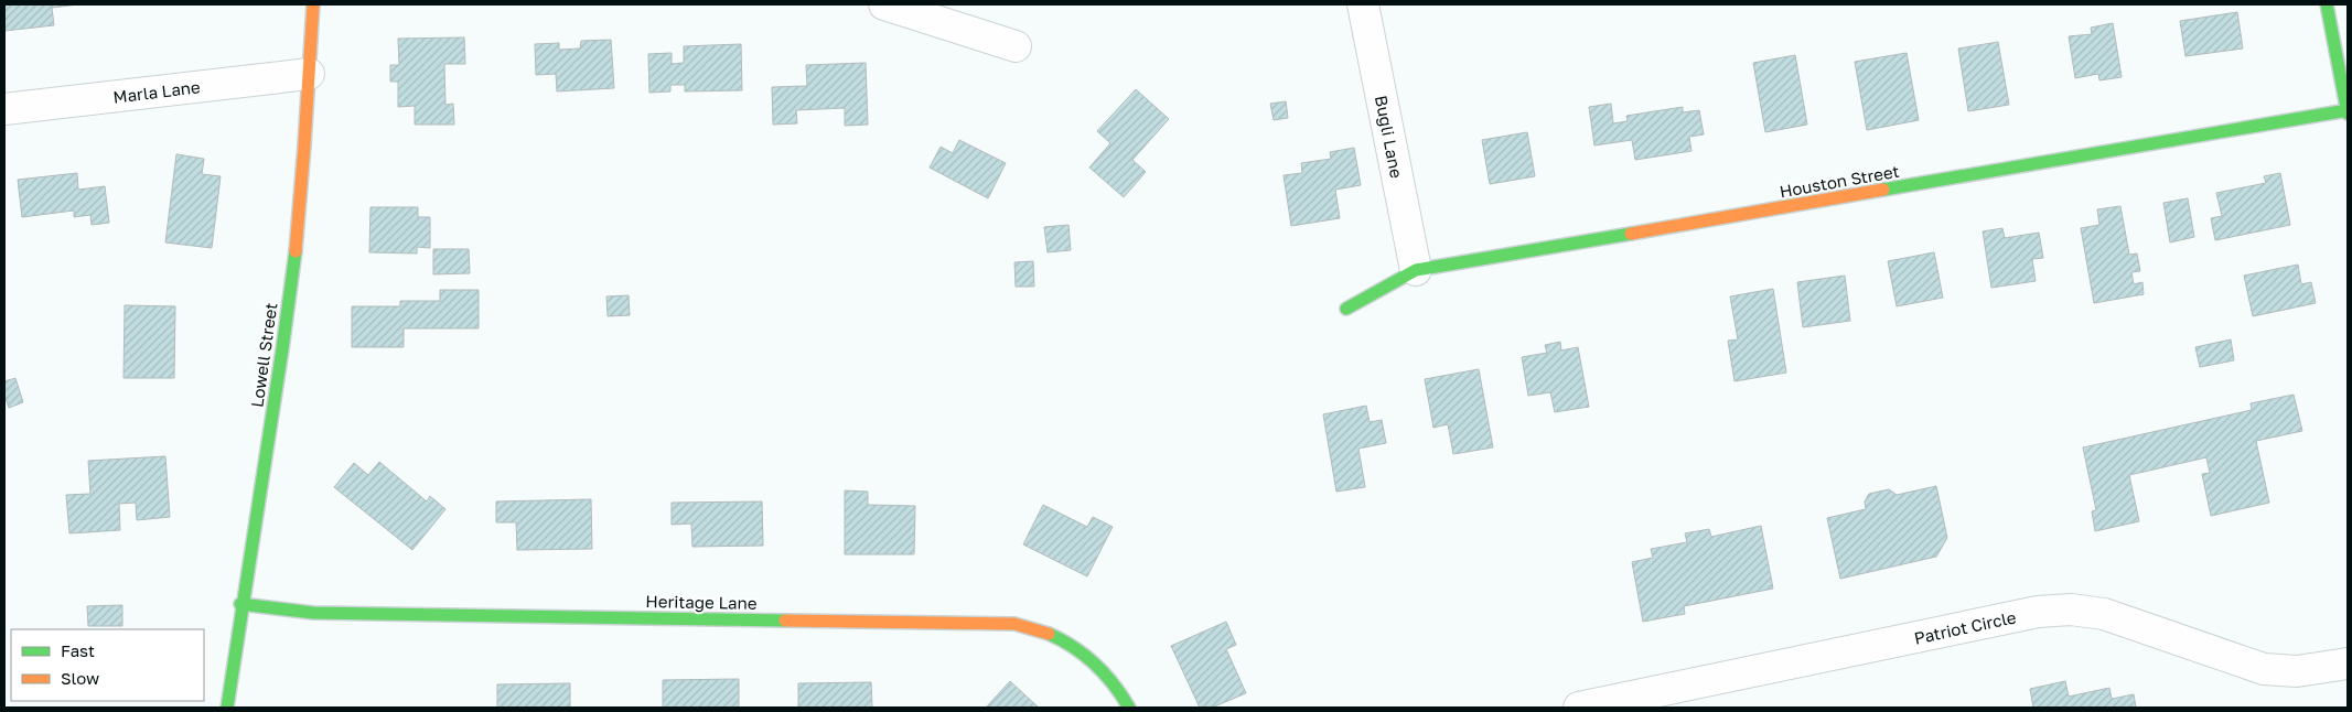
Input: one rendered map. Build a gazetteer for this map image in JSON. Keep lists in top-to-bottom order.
{
  "streets": {
    "street": [
      "Marla Lane",
      "Bugli Lane",
      "Houston Street",
      "Lowell Street",
      "Heritage Lane",
      "Patriot Circle"
    ]
  },
  "crossings": [
    ["Marla Lane", "Lowell Street"],
    ["Bugli Lane", "Houston Street"],
    ["Lowell Street", "Heritage Lane"]
  ],
  "legend": ["Fast", "Slow"]
}
